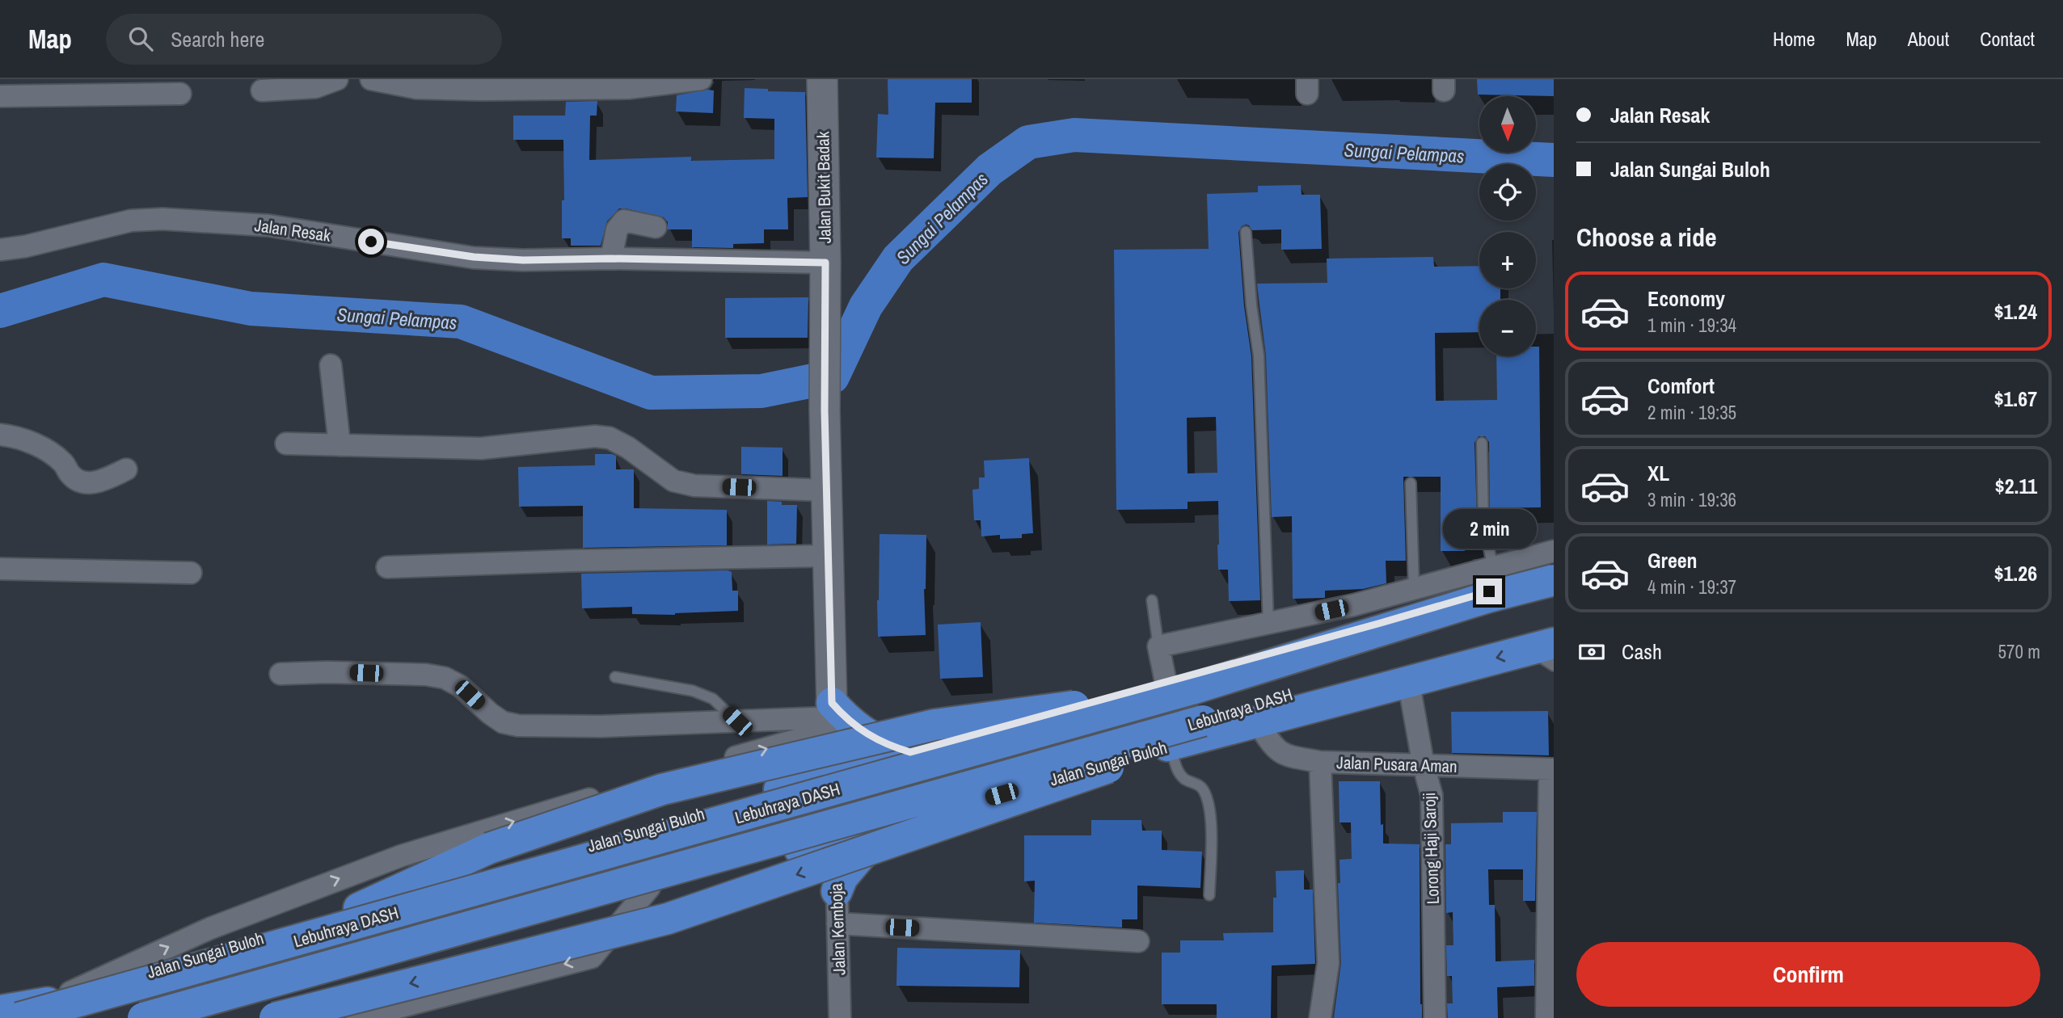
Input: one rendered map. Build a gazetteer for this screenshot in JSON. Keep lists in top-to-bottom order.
{
  "streets": {
    "highway": ["Lebuhraya DASH", "Jalan Sungai Buloh"],
    "main road": ["Jalan Bukit Badak"],
    "street": [
      "Jalan Resak",
      "Jalan Pusara Aman",
      "Lorong Haji Saroji",
      "Jalan Kemboja"
    ]
  },
  "crossings": [
    ["Jalan Bukit Badak", "Jalan Resak"],
    ["Jalan Bukit Badak", "Jalan Sungai Buloh"],
    ["Jalan Bukit Badak", "Jalan Kemboja"],
    ["Lebuhraya DASH", "Jalan Sungai Buloh"],
    ["Jalan Sungai Buloh", "Jalan Pusara Aman"],
    ["Jalan Sungai Buloh", "Lorong Haji Saroji"],
    ["Jalan Sungai Buloh", "Jalan Kemboja"],
    ["Jalan Pusara Aman", "Lorong Haji Saroji"]
  ],
  "water": ["Sungai Pelampas"],
  "north": "bottom",
  "page": {
    "header": "Map",
    "search": "Search here",
    "nav": [
      "Home",
      "Map",
      "About",
      "Contact"
    ],
    "banner": ["Jalan Resak", "Jalan Sungai Buloh"],
    "map_buttons": ["+", "−"],
    "heading": "Choose a ride",
    "list": [
      {
        "name": "Economy",
        "note": "1 min · 19:34",
        "value": "$1.24"
      },
      {
        "name": "Comfort",
        "note": "2 min · 19:35",
        "value": "$1.67"
      },
      {
        "name": "XL",
        "note": "3 min · 19:36",
        "value": "$2.11"
      },
      {
        "name": "Green",
        "note": "4 min · 19:37",
        "value": "$1.26"
      }
    ],
    "bubble": "2 min",
    "pay": ["Cash", "570 m"],
    "buttons": "Confirm"
  }
}
